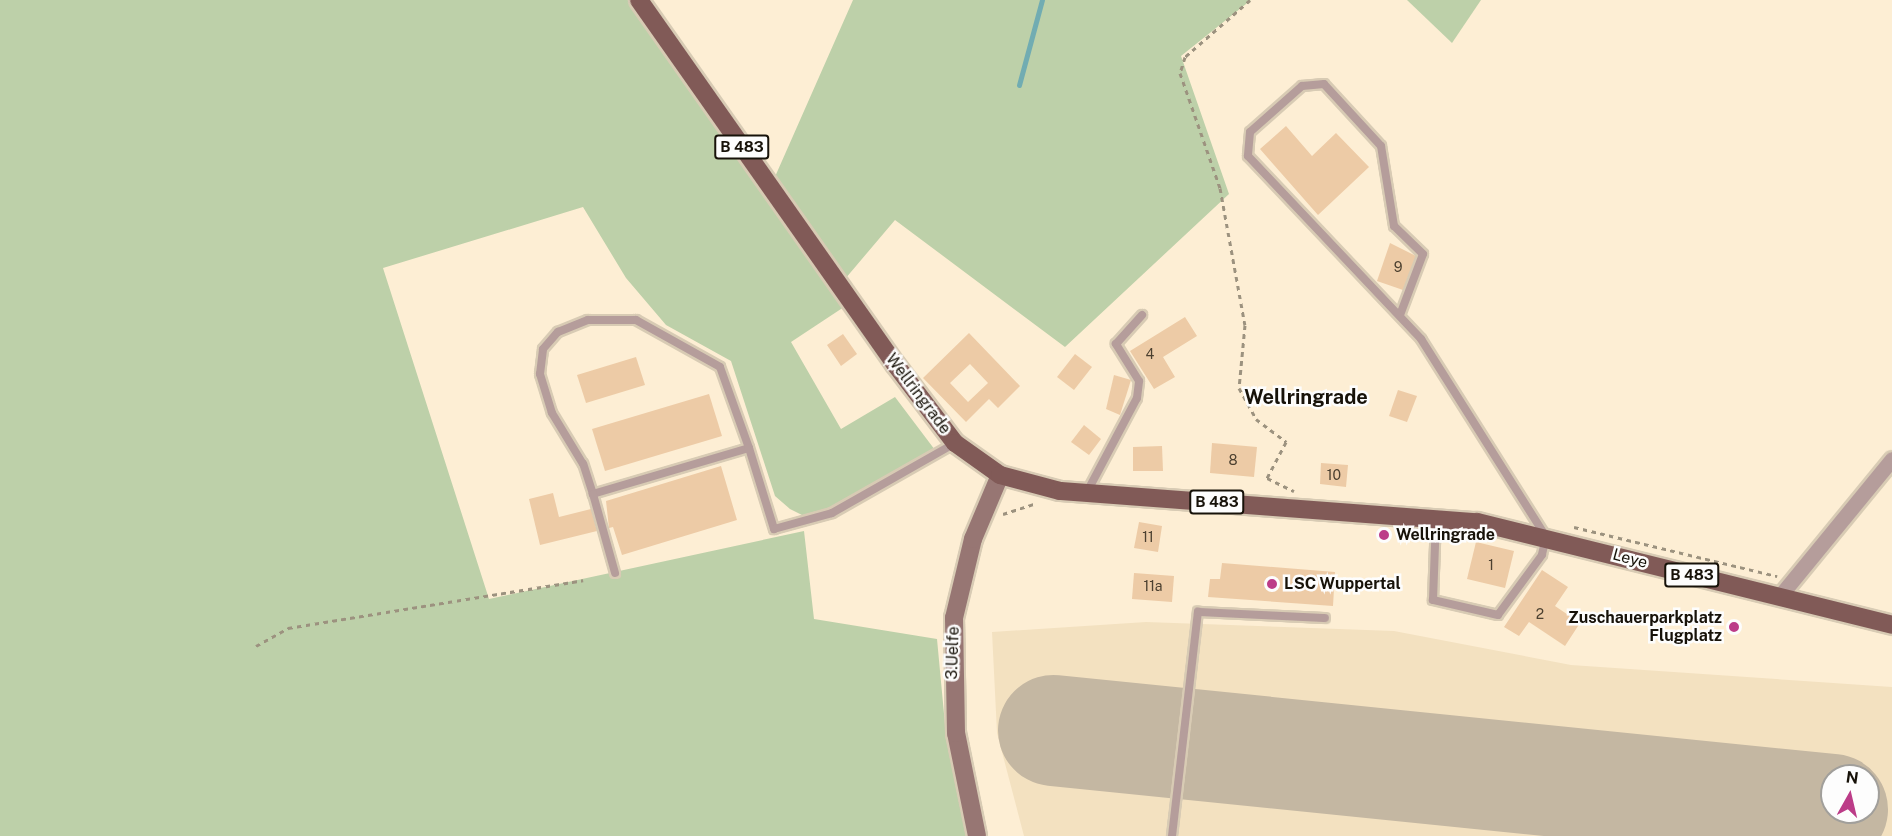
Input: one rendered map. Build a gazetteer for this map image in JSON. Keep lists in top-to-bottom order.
{
  "streets": {
    "main road": ["B 483", "Wellringrade", "Leye"],
    "street": ["3.Uelfe"]
  },
  "crossings": [
    ["Wellringrade", "Leye"],
    ["Wellringrade", "3.Uelfe"]
  ],
  "districts": ["Wellringrade"],
  "places": ["Wellringrade", "LSC Wuppertal", "Zuschauerparkplatz Flugplatz"],
  "house_numbers": [
    "9",
    "4",
    "8",
    "10",
    "11",
    "1",
    "11a",
    "2"
  ],
  "north": "top"
}
